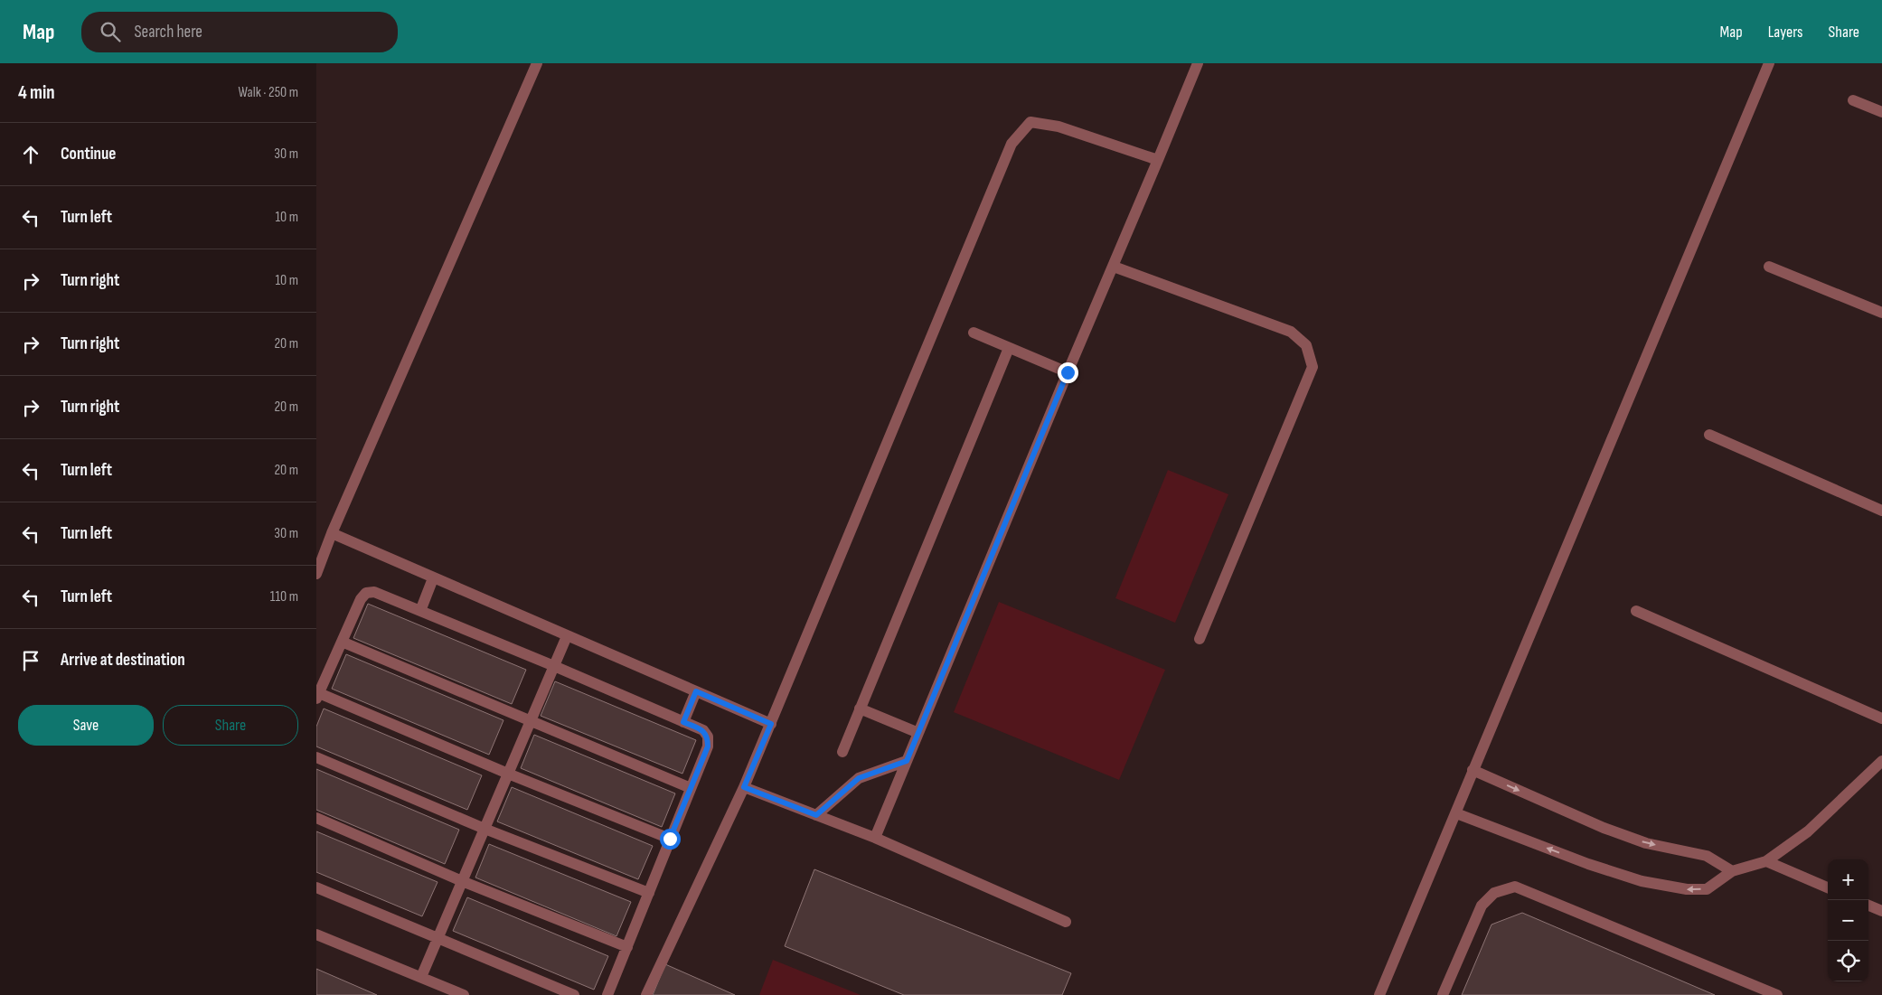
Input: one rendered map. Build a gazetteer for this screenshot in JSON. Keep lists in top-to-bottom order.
{
  "page": {
    "header": "Map",
    "search": "Search here",
    "nav": ["Map", "Layers", "Share"],
    "heading": ["4 min", "Walk · 250 m"],
    "list": [
      ["Continue", "30 m"],
      ["Turn left", "10 m"],
      ["Turn right", "10 m"],
      ["Turn right", "20 m"],
      ["Turn right", "20 m"],
      ["Turn left", "20 m"],
      ["Turn left", "30 m"],
      ["Turn left", "110 m"],
      "Arrive at destination"
    ],
    "buttons": ["Save", "Share"],
    "map_buttons": ["+", "−"]
  }
}
